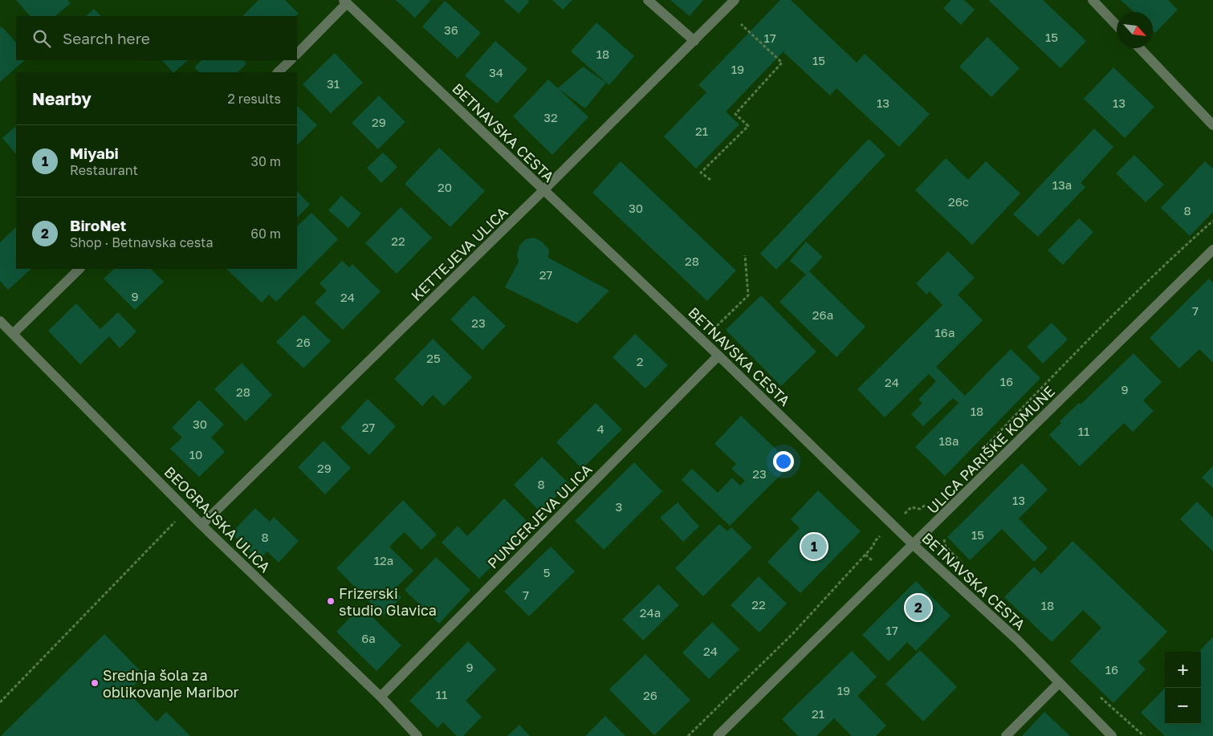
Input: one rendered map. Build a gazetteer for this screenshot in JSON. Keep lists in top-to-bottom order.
{
  "streets": {
    "street": [
      "BETNAVSKA CESTA",
      "KETTEJEVA ULICA",
      "ULICA PARIŠKE KOMUNE",
      "PUNCERJEVA ULICA",
      "BEOGRAJSKA ULICA"
    ]
  },
  "crossings": [
    ["BETNAVSKA CESTA", "KETTEJEVA ULICA"],
    ["BETNAVSKA CESTA", "ULICA PARIŠKE KOMUNE"],
    ["BETNAVSKA CESTA", "PUNCERJEVA ULICA"],
    ["KETTEJEVA ULICA", "BEOGRAJSKA ULICA"],
    ["PUNCERJEVA ULICA", "BEOGRAJSKA ULICA"]
  ],
  "places": ["Frizerski studio Glavica", "Srednja šola za oblikovanje Maribor"],
  "house_numbers": [
    "36",
    "15",
    "17",
    "18",
    "15",
    "19",
    "34",
    "31",
    "13",
    "13",
    "32",
    "29",
    "21",
    "13a",
    "20",
    "26c",
    "30",
    "8",
    "22",
    "28",
    "27",
    "9",
    "24",
    "7",
    "26a",
    "23",
    "16a",
    "26",
    "25",
    "2",
    "16",
    "24",
    "9",
    "28",
    "18",
    "30",
    "27",
    "4",
    "11",
    "18a",
    "10",
    "29",
    "23",
    "8",
    "13",
    "3",
    "15",
    "8",
    "12a",
    "5",
    "7",
    "22",
    "18",
    "24a",
    "17",
    "6a",
    "24",
    "9",
    "16",
    "19",
    "11",
    "26",
    "21"
  ],
  "north": "bottom right",
  "page": {
    "search": "Search here",
    "heading": ["Nearby", "2 results"],
    "list": [
      {
        "mark": "1",
        "name": "Miyabi",
        "note": "Restaurant",
        "value": "30 m"
      },
      {
        "mark": "2",
        "name": "BiroNet",
        "note": "Shop · Betnavska cesta",
        "value": "60 m"
      }
    ],
    "pins": ["1", "2"],
    "map_buttons": ["+", "−"]
  }
}
